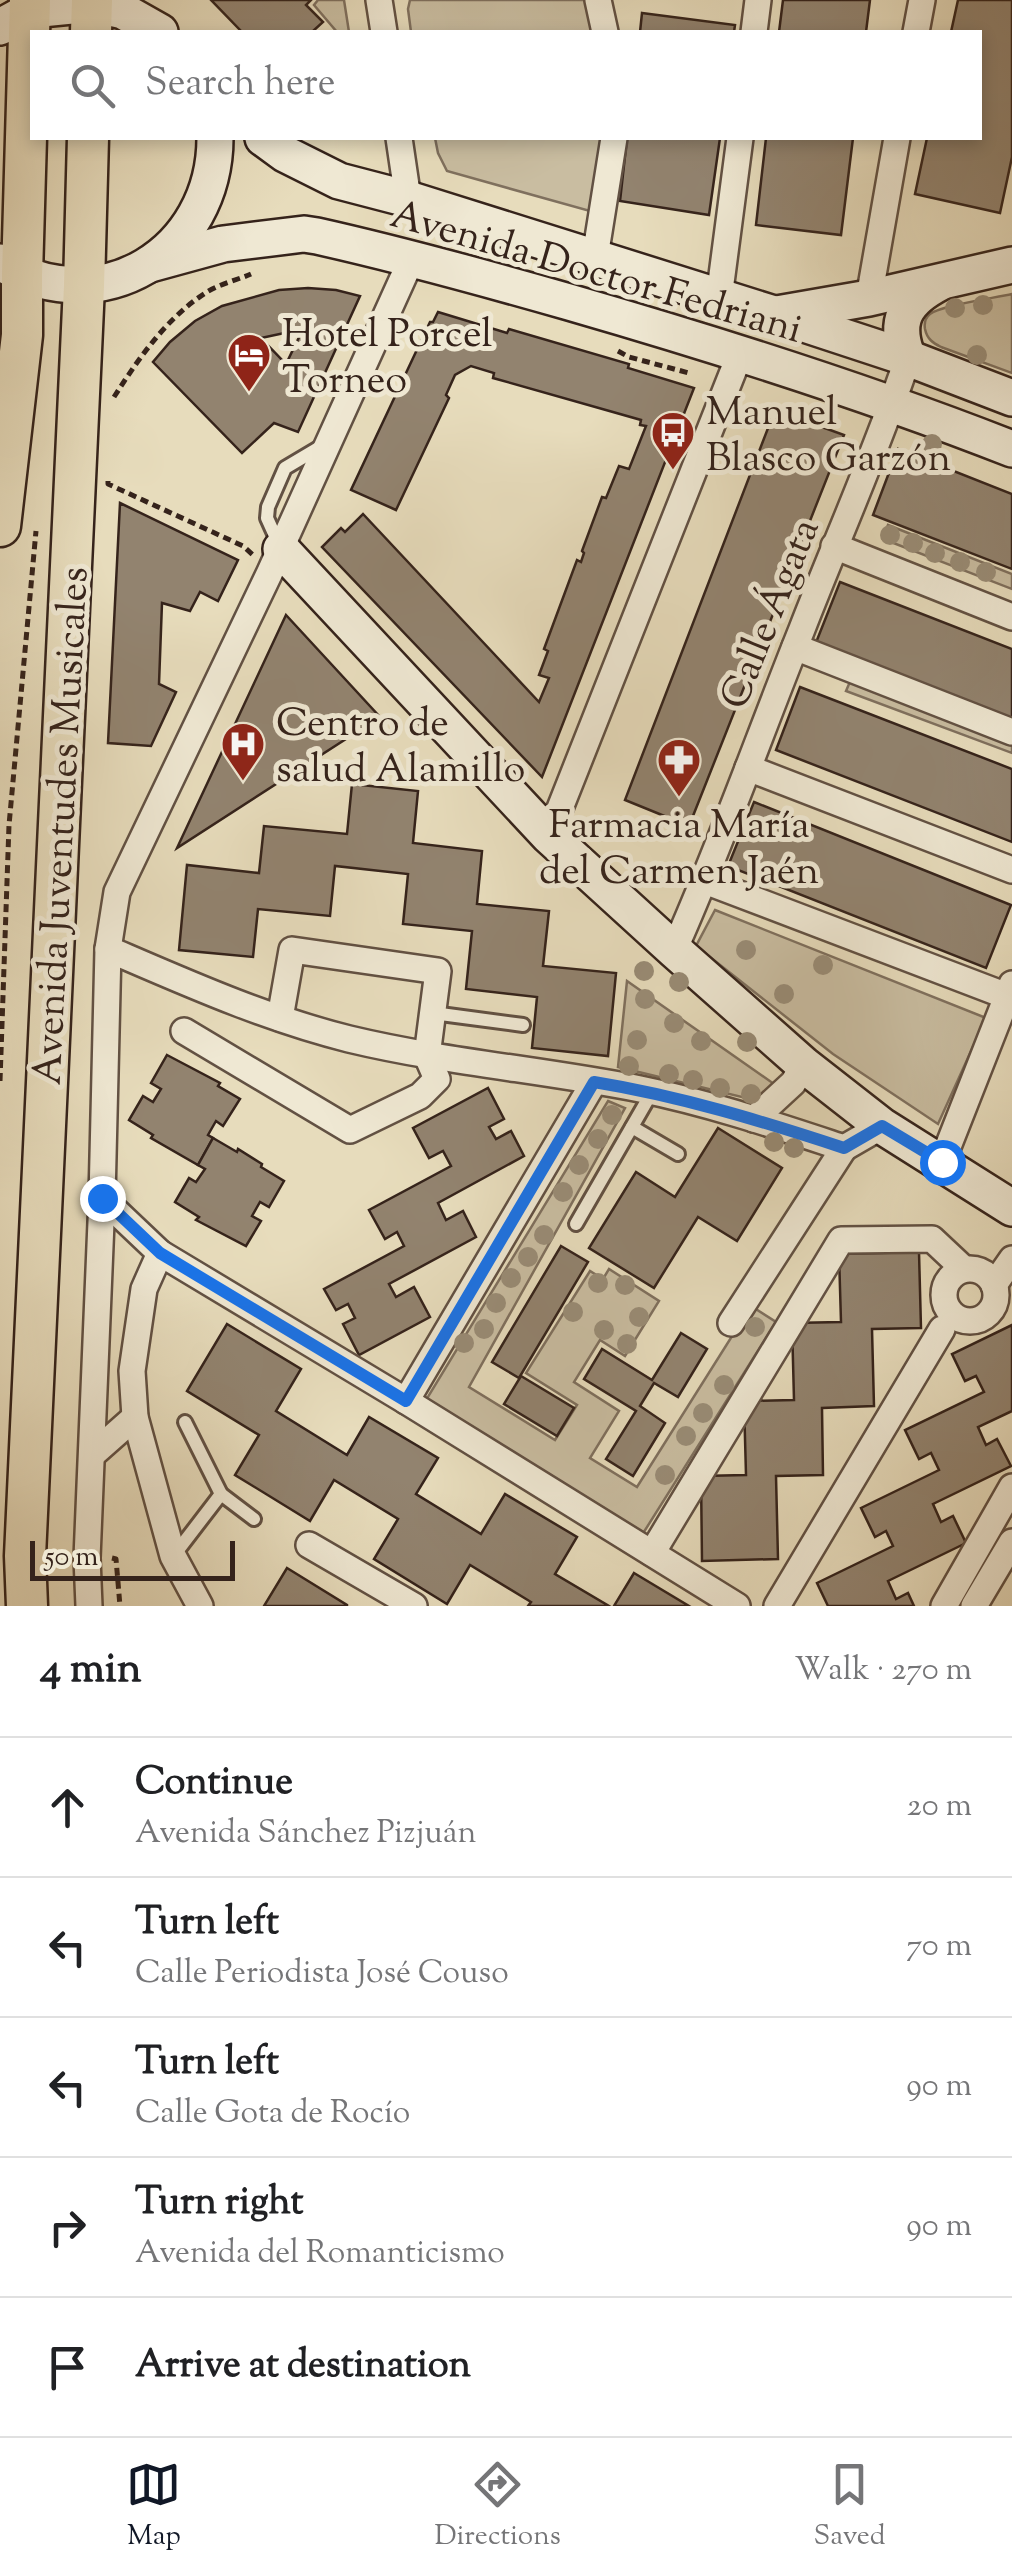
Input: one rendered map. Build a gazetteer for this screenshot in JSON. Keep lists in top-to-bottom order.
{
  "streets": {
    "main road": ["Avenida Doctor Fedriani", "Avenida Juventudes Musicales"],
    "street": ["Calle Ágata"]
  },
  "crossings": [
    ["Avenida Doctor Fedriani", "Calle Ágata"],
    ["Avenida Doctor Fedriani", "Avenida Juventudes Musicales"]
  ],
  "places": {
    "hotel": ["Hotel Porcel Torneo"],
    "bus stop": ["Manuel Blasco Garzón"],
    "hospital": ["Centro de salud Alamillo"],
    "pharmacy": ["Farmacia María del Carmen Jaén"]
  },
  "scale_bar": "50 m",
  "page": {
    "search": "Search here",
    "scale": "50 m",
    "heading": ["4 min", "Walk · 270 m"],
    "list": [
      ["Continue", "Avenida Sánchez Pizjuán", "20 m"],
      ["Turn left", "Calle Periodista José Couso", "70 m"],
      ["Turn left", "Calle Gota de Rocío", "90 m"],
      ["Turn right", "Avenida del Romanticismo", "90 m"],
      "Arrive at destination"
    ],
    "nav": ["Map", "Directions", "Saved"]
  }
}
